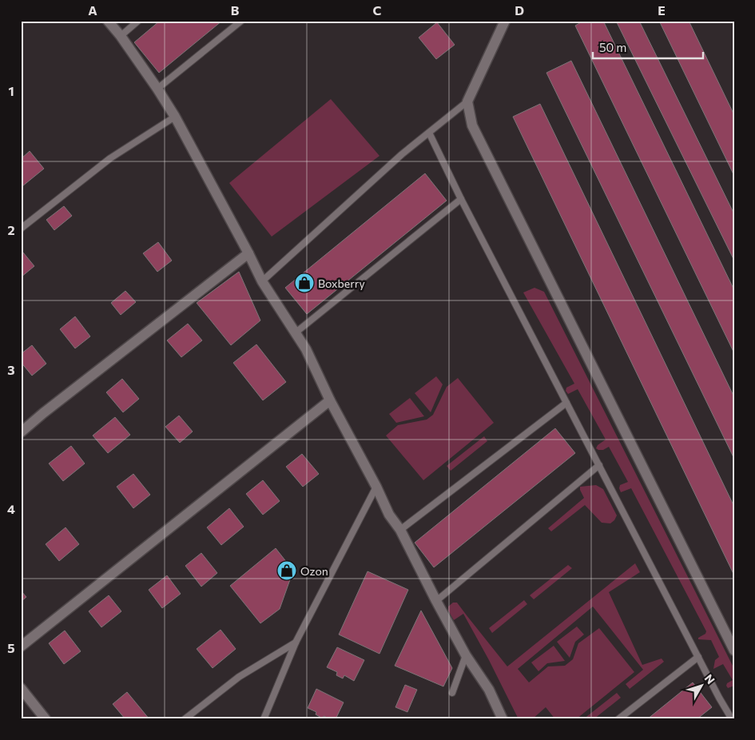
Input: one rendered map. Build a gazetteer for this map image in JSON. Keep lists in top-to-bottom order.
{
  "places": {
    "shop": ["Boxberry", "Ozon"]
  },
  "scale_bar": "50 m",
  "north": "top right",
  "grid": {
    "columns": [
      "A",
      "B",
      "C",
      "D",
      "E"
    ],
    "rows": [
      "1",
      "2",
      "3",
      "4",
      "5"
    ]
  }
}
